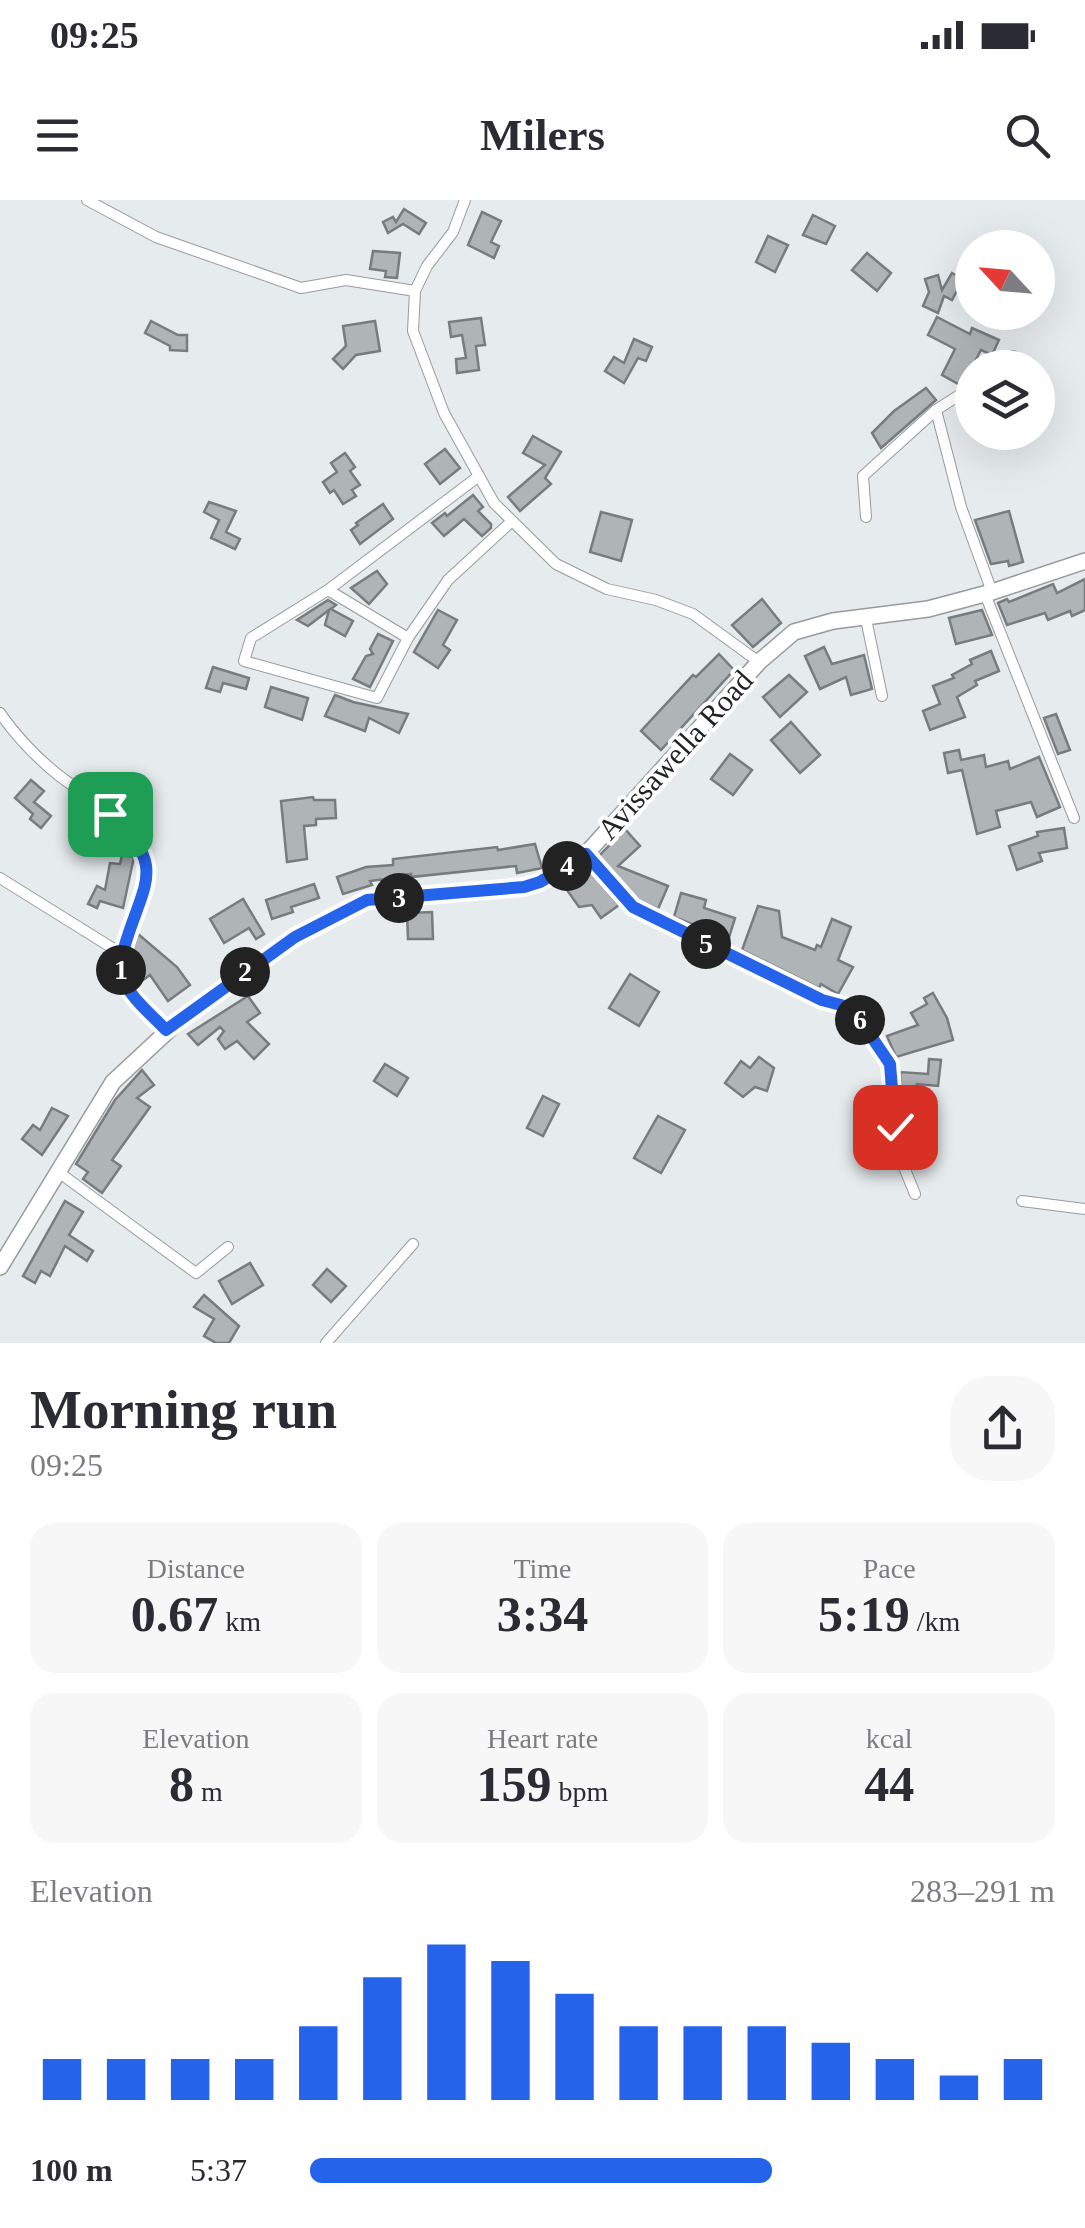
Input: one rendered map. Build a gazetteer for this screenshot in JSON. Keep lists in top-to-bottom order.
{
  "streets": {
    "main road": ["Avissawella Road"]
  },
  "north": "top left",
  "page": {
    "status": "09:25",
    "header": "Milers",
    "pins": [
      "4",
      "3",
      "5",
      "1",
      "2",
      "6"
    ],
    "heading": ["Morning run", "09:25"],
    "stats": [
      ["Distance", "0.67 km"],
      ["Time", "3:34"],
      ["Pace", "5:19 /km"],
      ["Elevation", "8 m"],
      ["Heart rate", "159 bpm"],
      ["kcal", "44"]
    ],
    "chart": ["Elevation", "283–291 m"],
    "list": [
      {
        "name": "100 m",
        "note": "5:37"
      }
    ]
  }
}
